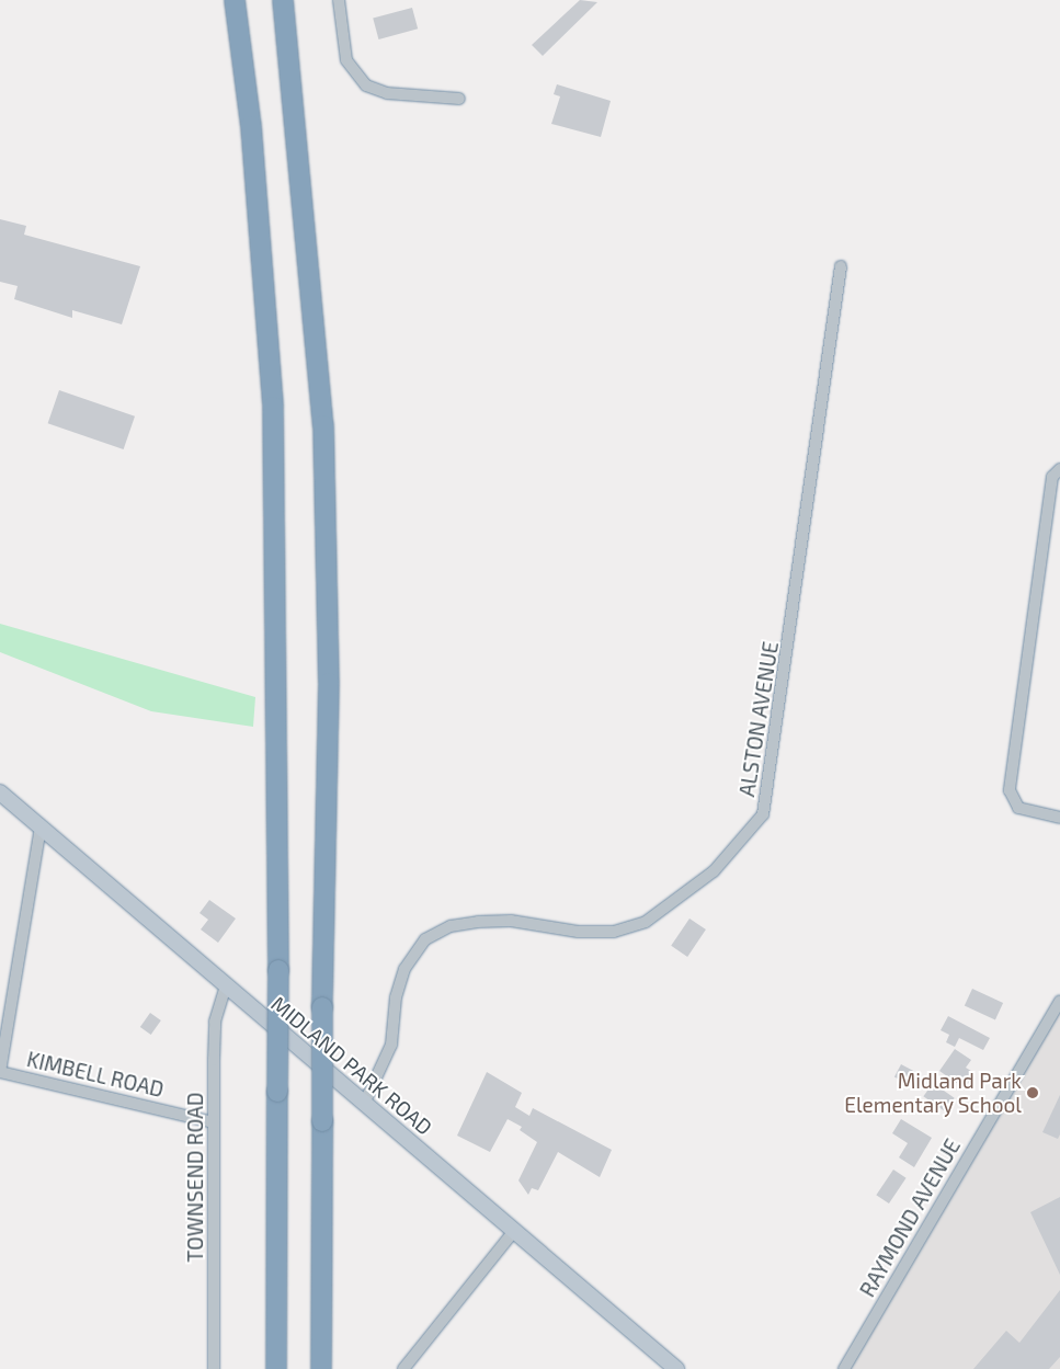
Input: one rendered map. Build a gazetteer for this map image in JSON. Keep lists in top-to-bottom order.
{
  "streets": {
    "street": [
      "ALSTON AVENUE",
      "MIDLAND PARK ROAD",
      "KIMBELL ROAD",
      "TOWNSEND ROAD",
      "RAYMOND AVENUE"
    ]
  },
  "crossings": [
    ["ALSTON AVENUE", "MIDLAND PARK ROAD"],
    ["MIDLAND PARK ROAD", "KIMBELL ROAD"],
    ["MIDLAND PARK ROAD", "TOWNSEND ROAD"],
    ["KIMBELL ROAD", "TOWNSEND ROAD"]
  ],
  "places": ["Midland Park Elementary School"]
}
